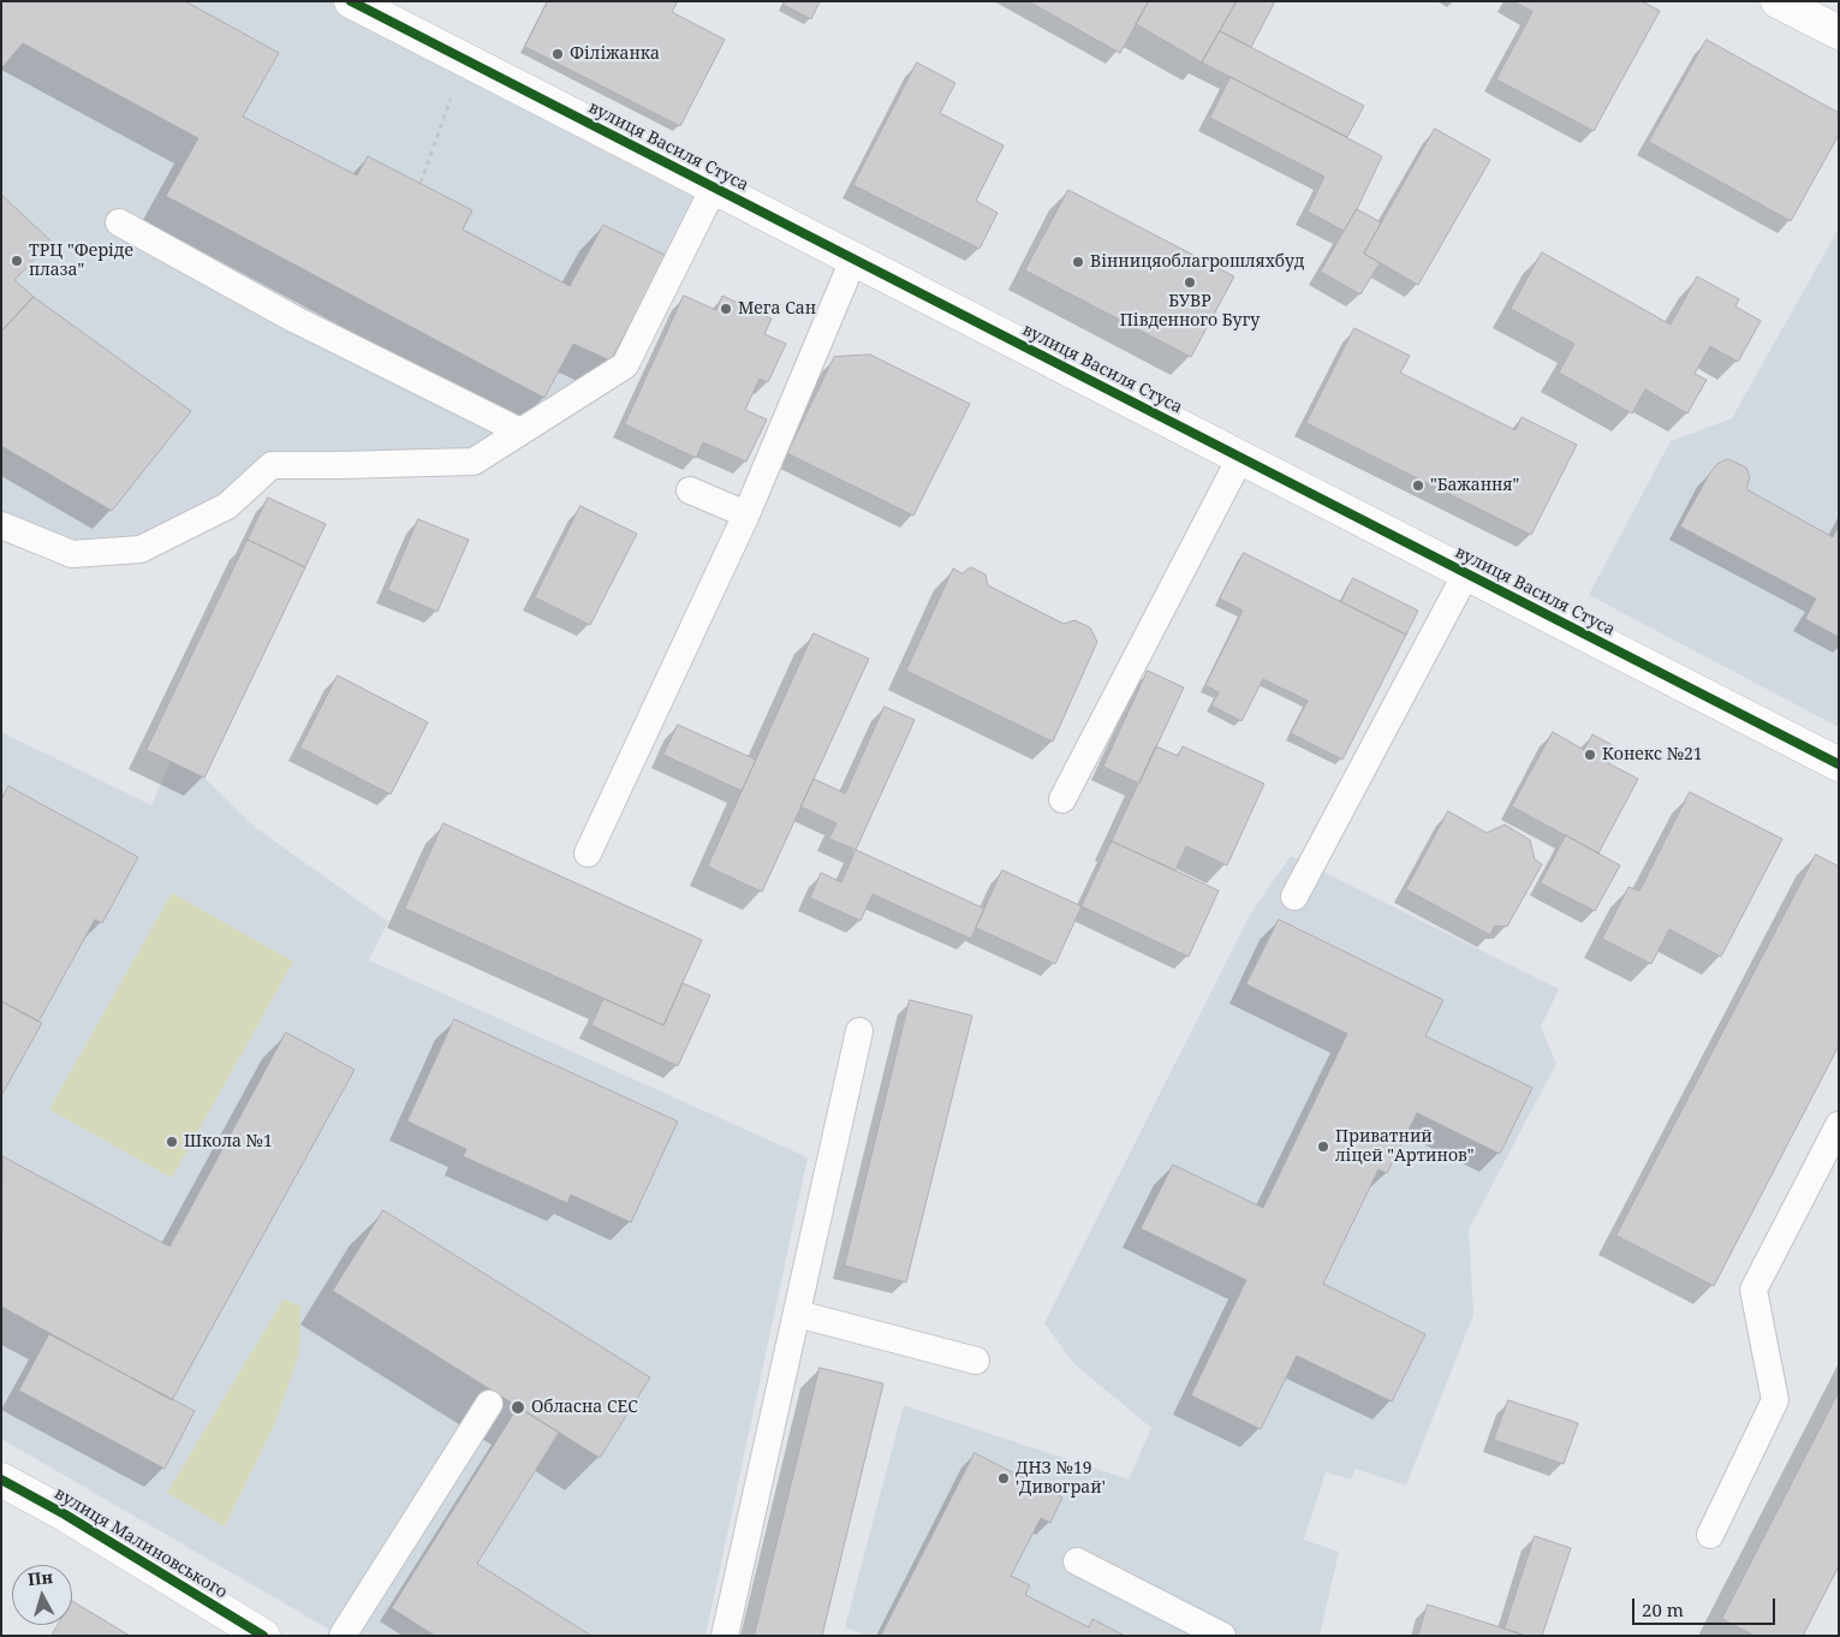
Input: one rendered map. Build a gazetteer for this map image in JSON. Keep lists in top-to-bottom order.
{
  "streets": {
    "street": ["вулиця Василя Стуса", "вулиця Малиновського"]
  },
  "places": [
    "Філіжанка",
    "ТРЦ \"Феріде плаза\"",
    "Вінницяоблагрошляхбуд",
    "БУВР Південного Бугу",
    "Мега Сан",
    "\"Бажання\"",
    "Конекс №21",
    "Школа №1",
    "Приватний ліцей \"Артинов\"",
    "Обласна СЕС",
    "ДНЗ №19 'Дивограй'"
  ],
  "scale_bar": "20 m",
  "north": "top"
}
